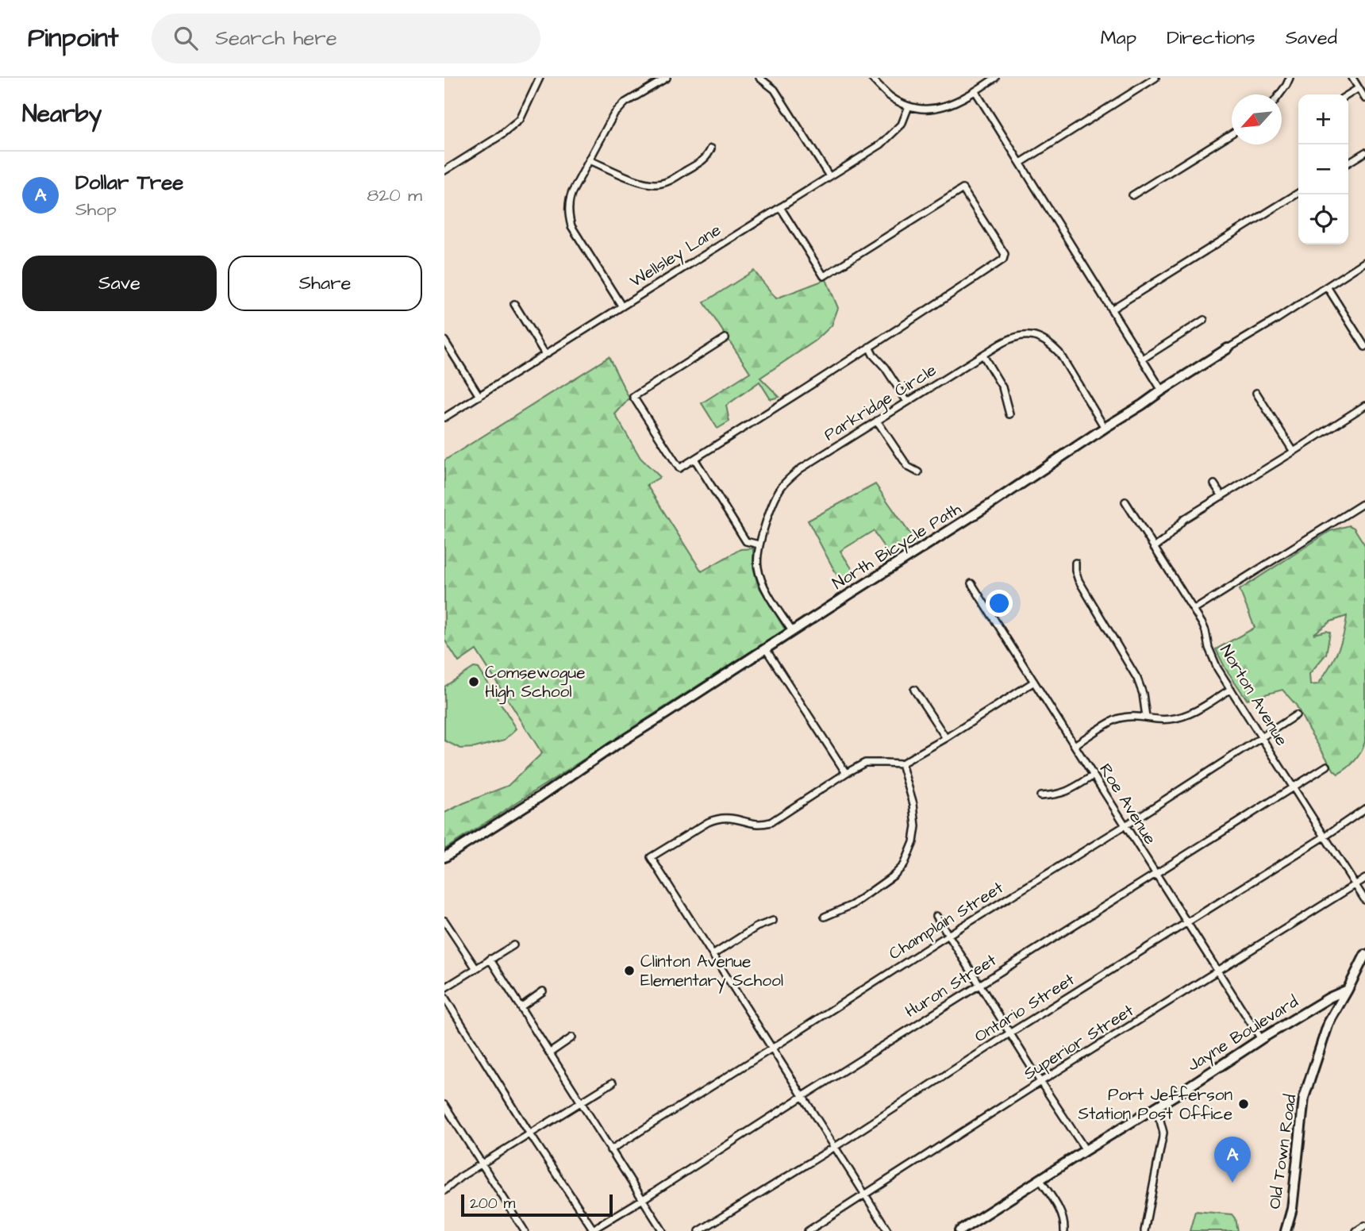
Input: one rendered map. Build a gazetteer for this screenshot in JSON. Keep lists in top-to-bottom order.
{
  "streets": {
    "street": [
      "Wellsley Lane",
      "Parkridge Circle",
      "North Bicycle Path",
      "Norton Avenue",
      "Roe Avenue",
      "Champlain Street",
      "Huron Street",
      "Ontario Street",
      "Jayne Boulevard",
      "Superior Street",
      "Old Town Road"
    ]
  },
  "crossings": [
    ["Parkridge Circle", "North Bicycle Path"],
    ["Norton Avenue", "Champlain Street"],
    ["Norton Avenue", "Huron Street"],
    ["Norton Avenue", "Ontario Street"],
    ["Norton Avenue", "Superior Street"],
    ["Roe Avenue", "Champlain Street"],
    ["Roe Avenue", "Huron Street"],
    ["Roe Avenue", "Ontario Street"],
    ["Roe Avenue", "Jayne Boulevard"],
    ["Roe Avenue", "Superior Street"],
    ["Jayne Boulevard", "Old Town Road"]
  ],
  "places": ["Comsewogue High School", "Clinton Avenue Elementary School", "Port Jefferson Station Post Office"],
  "scale_bar": "200 m",
  "north": "bottom left",
  "page": {
    "header": "Pinpoint",
    "search": "Search here",
    "nav": ["Map", "Directions", "Saved"],
    "heading": "Nearby",
    "map_buttons": ["+", "−"],
    "list": [
      {
        "mark": "A",
        "name": "Dollar Tree",
        "note": "Shop",
        "value": "820 m"
      }
    ],
    "buttons": ["Save", "Share"],
    "pins": "A",
    "scale": "200 m"
  }
}
